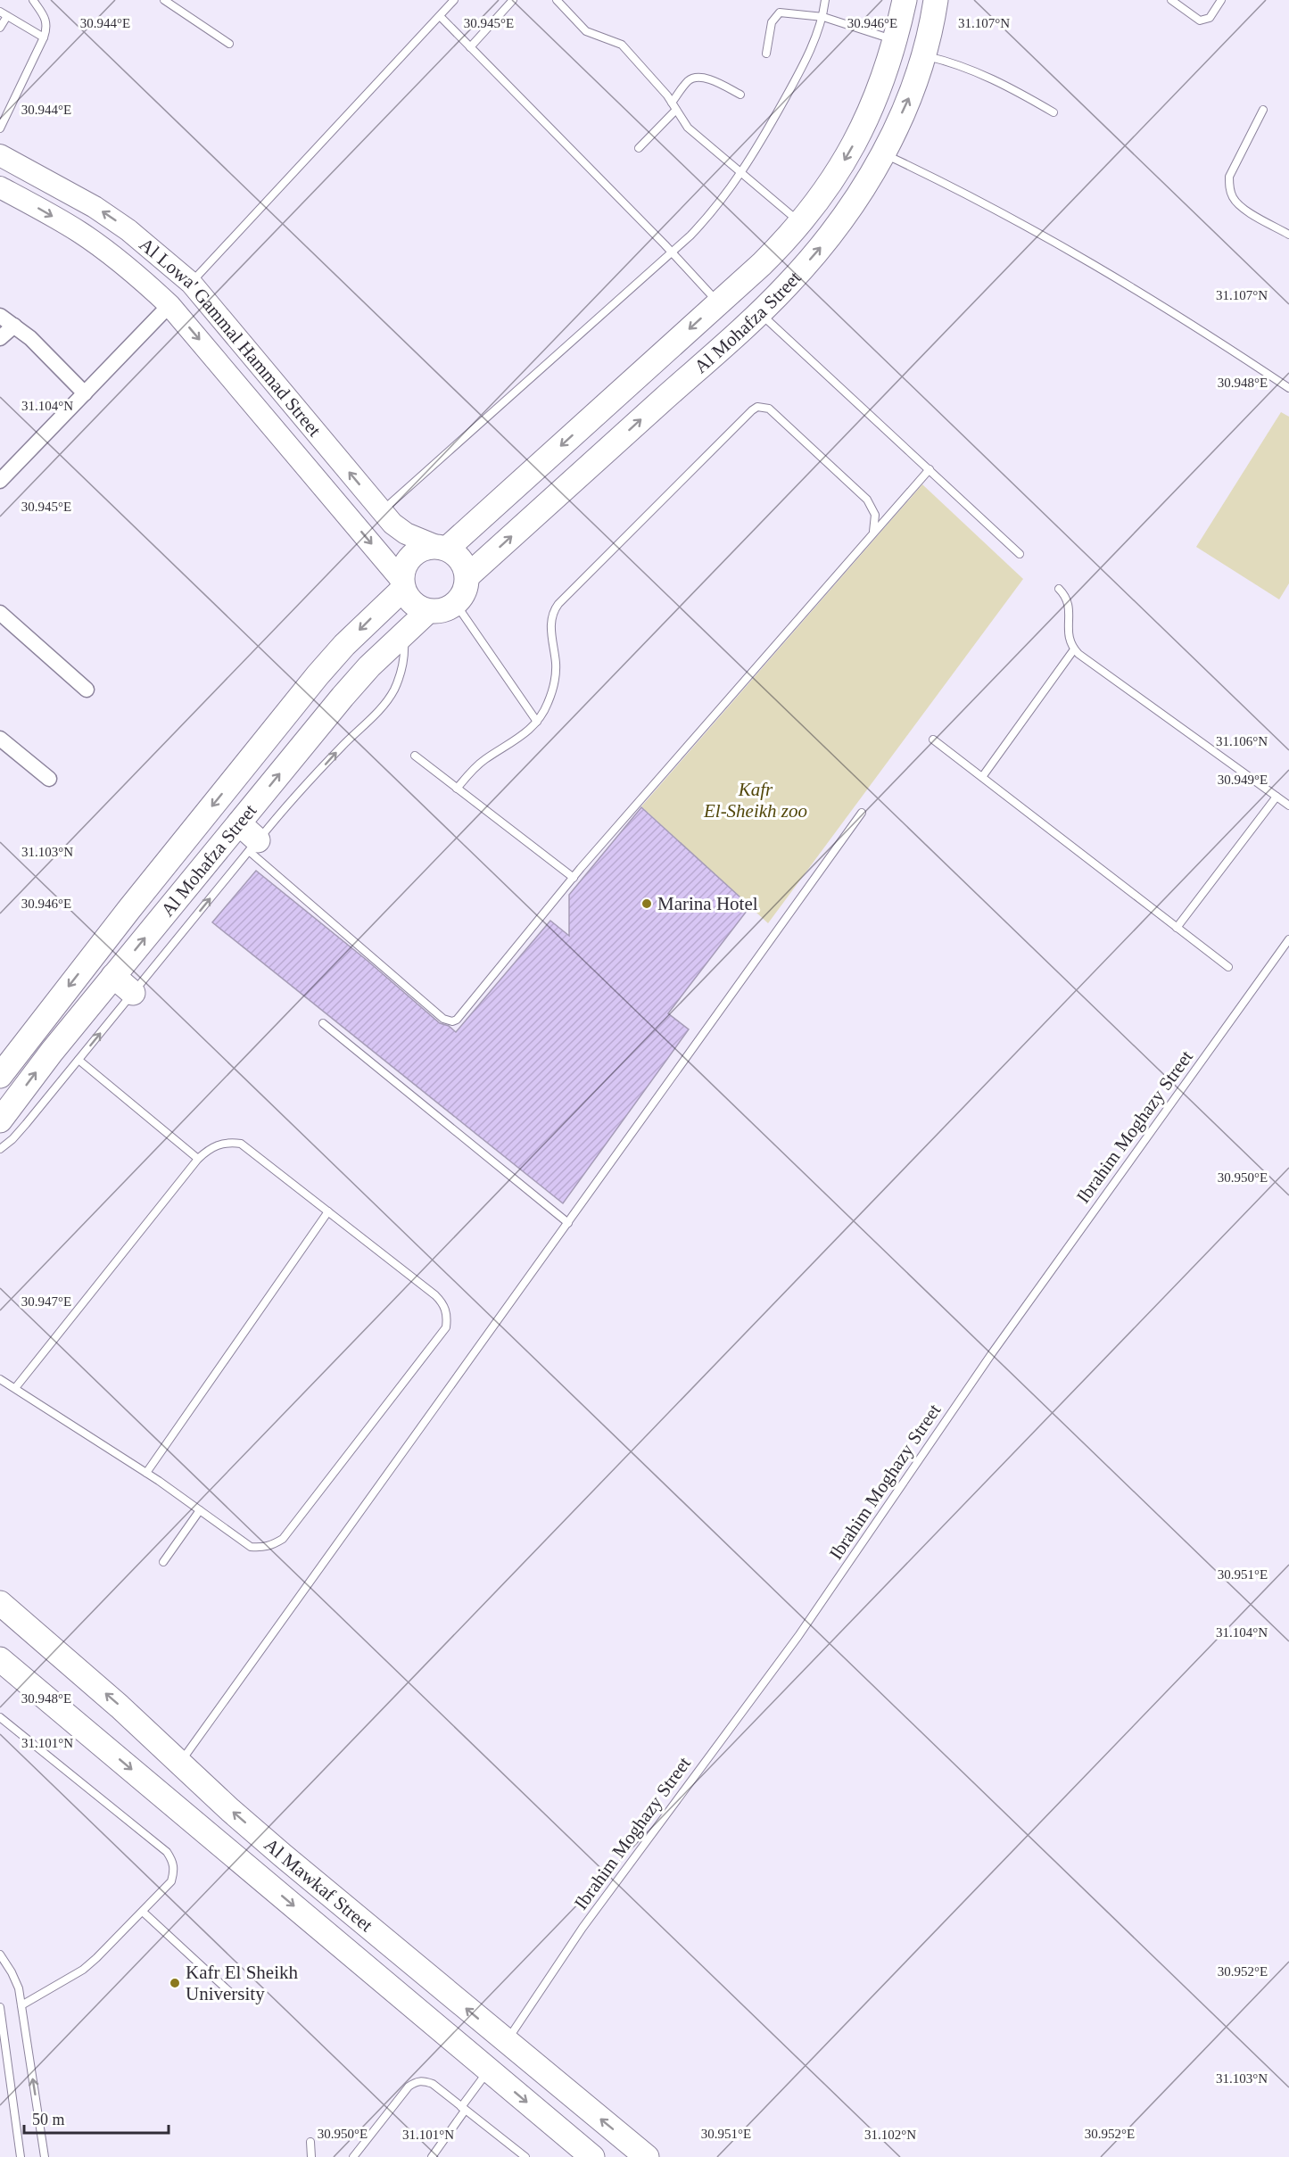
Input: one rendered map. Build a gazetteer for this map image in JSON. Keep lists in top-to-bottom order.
{
  "streets": {
    "main road": ["Al Mohafza Street", "Al Lowa' Gammal Hammad Street", "Al Mawkaf Street"],
    "lane": ["Ibrahim Moghazy Street"]
  },
  "crossings": [
    ["Al Mohafza Street", "Al Lowa' Gammal Hammad Street"],
    ["Ibrahim Moghazy Street", "Al Mawkaf Street"]
  ],
  "parks": ["Kafr El-Sheikh zoo"],
  "places": ["Marina Hotel", "Kafr El Sheikh University"],
  "scale_bar": "50 m",
  "coordinates": [
    "31.107°N",
    "30.944°E",
    "30.945°E",
    "30.946°E",
    "30.948°E",
    "31.104°N",
    "31.106°N",
    "30.949°E",
    "31.103°N",
    "30.950°E",
    "30.947°E",
    "30.951°E",
    "31.101°N",
    "30.952°E",
    "31.102°N"
  ]
}
